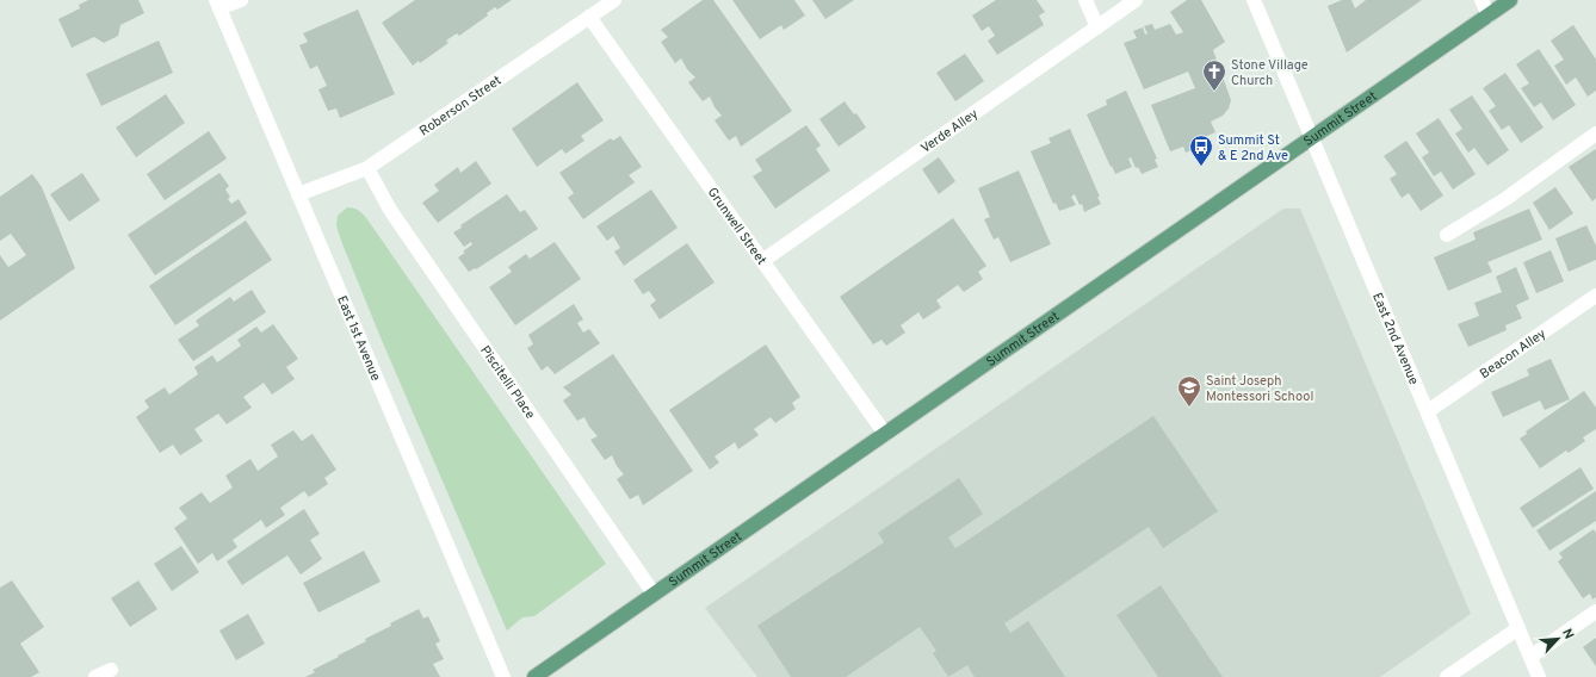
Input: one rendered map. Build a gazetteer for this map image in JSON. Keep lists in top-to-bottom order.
{
  "streets": {
    "main road": ["Summit Street"],
    "street": [
      "Roberson Street",
      "Verde Alley",
      "Grunwell Street",
      "East 1st Avenue",
      "East 2nd Avenue",
      "Beacon Alley",
      "Piscitelli Place"
    ]
  },
  "crossings": [
    ["Roberson Street", "Grunwell Street"],
    ["Roberson Street", "East 1st Avenue"],
    ["Roberson Street", "Piscitelli Place"],
    ["Summit Street", "Grunwell Street"],
    ["Summit Street", "East 2nd Avenue"],
    ["Summit Street", "Piscitelli Place"],
    ["Verde Alley", "Grunwell Street"],
    ["East 2nd Avenue", "Beacon Alley"]
  ],
  "places": {
    "church": ["Stone Village Church"],
    "bus stop": ["Summit St & E 2nd Ave"],
    "school or university": ["Saint Joseph Montessori School"]
  },
  "north": "top right"
}
